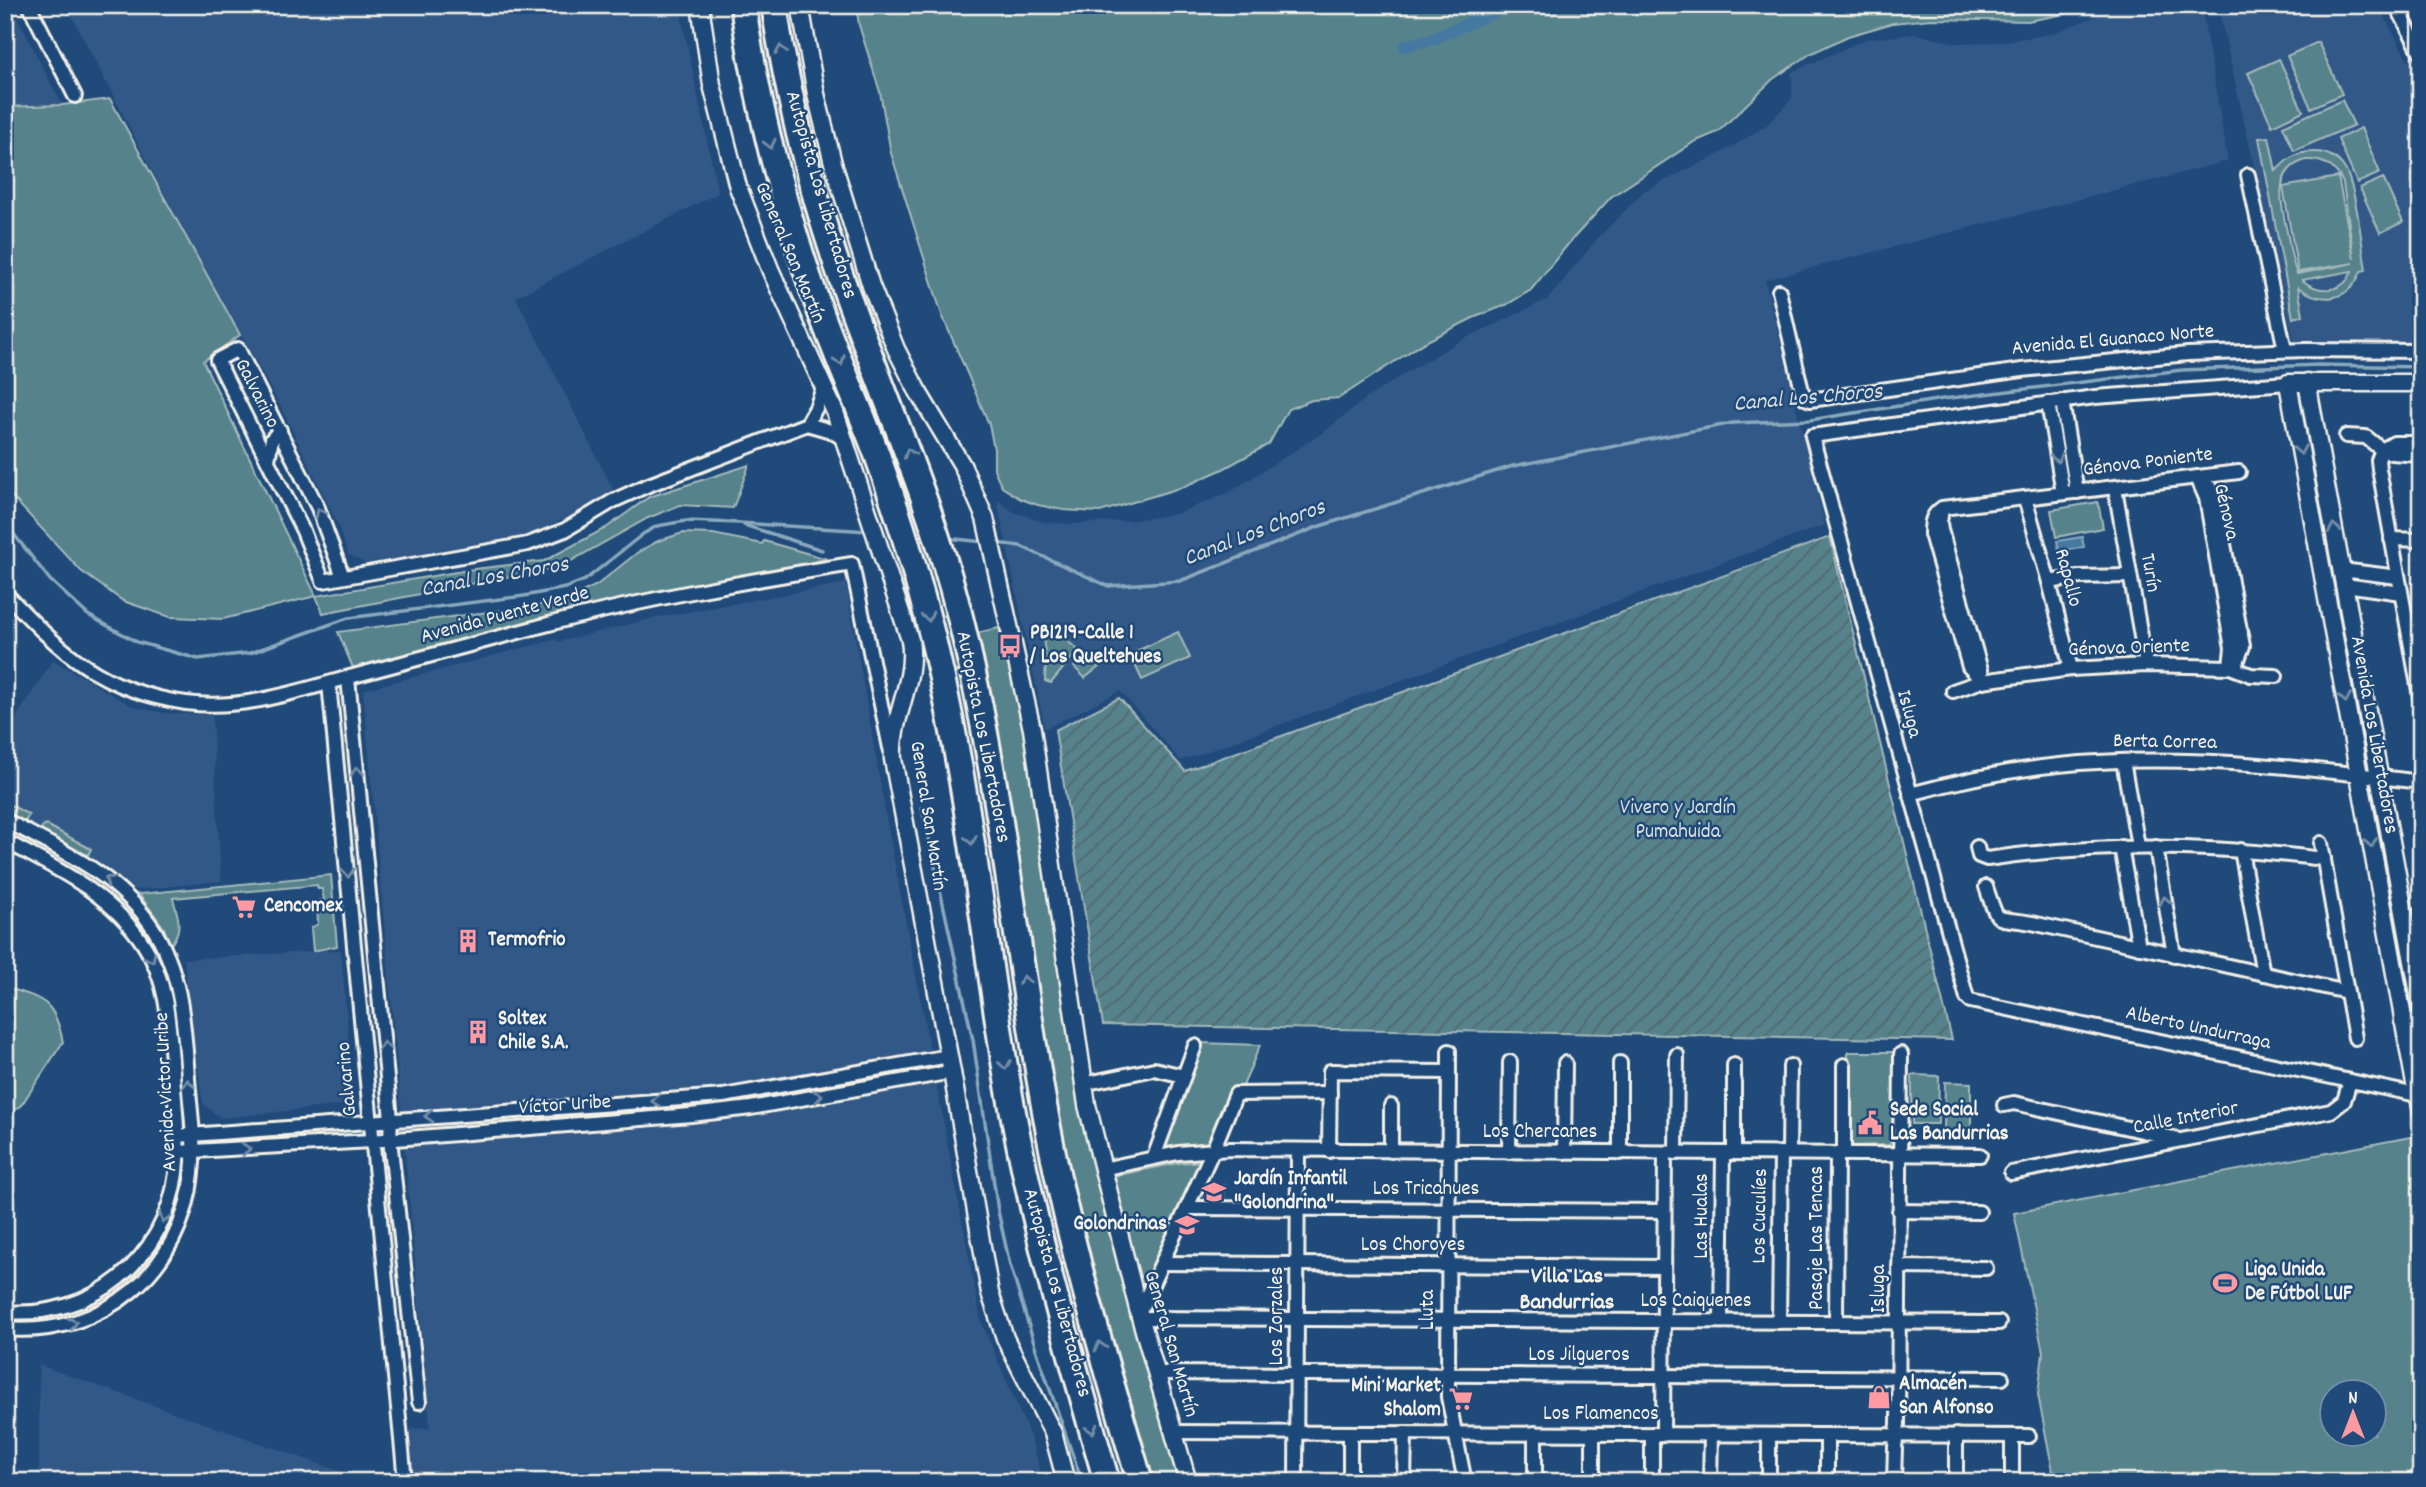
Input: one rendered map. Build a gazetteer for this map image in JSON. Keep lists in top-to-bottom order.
{
  "streets": {
    "highway": ["Autopista Los Libertadores"],
    "street": [
      "General San Martín",
      "Avenida El Guanaco Norte",
      "Galvarino",
      "Génova Poniente",
      "Génova",
      "Turín",
      "Rapallo",
      "Avenida Puente Verde",
      "Génova Oriente",
      "Isluga",
      "Avenida Los Libertadores",
      "Berta Correa",
      "Alberto Undurraga",
      "Avenida Victor Uribe",
      "Víctor Uribe",
      "Calle Interior",
      "Los Chercanes",
      "Los Tricahues",
      "Las Hualas",
      "Los Cuculíes",
      "Pasaje Las Tencas",
      "Los Choroyes",
      "Los Caiquenes",
      "Lluta",
      "Los Zorzales",
      "Los Jilgueros",
      "Los Flamencos"
    ]
  },
  "crossings": [
    ["General San Martín", "Avenida Puente Verde"],
    ["General San Martín", "Víctor Uribe"],
    ["General San Martín", "Los Chercanes"],
    ["General San Martín", "Los Caiquenes"],
    ["General San Martín", "Los Jilgueros"],
    ["General San Martín", "Los Flamencos"],
    ["Galvarino", "Avenida Puente Verde"],
    ["Galvarino", "Víctor Uribe"],
    ["Génova Poniente", "Génova"],
    ["Génova Poniente", "Turín"],
    ["Génova", "Génova Oriente"],
    ["Turín", "Génova Oriente"],
    ["Rapallo", "Génova Oriente"],
    ["Isluga", "Berta Correa"],
    ["Isluga", "Alberto Undurraga"],
    ["Isluga", "Los Chercanes"],
    ["Isluga", "Los Caiquenes"],
    ["Isluga", "Los Jilgueros"],
    ["Isluga", "Los Flamencos"],
    ["Avenida Los Libertadores", "Berta Correa"],
    ["Avenida Los Libertadores", "Alberto Undurraga"],
    ["Alberto Undurraga", "Calle Interior"],
    ["Avenida Victor Uribe", "Víctor Uribe"],
    ["Los Chercanes", "Las Hualas"],
    ["Los Chercanes", "Los Cuculíes"],
    ["Los Chercanes", "Pasaje Las Tencas"],
    ["Los Chercanes", "Lluta"],
    ["Los Chercanes", "Los Zorzales"],
    ["Los Tricahues", "Lluta"],
    ["Los Tricahues", "Los Zorzales"],
    ["Las Hualas", "Los Caiquenes"],
    ["Los Cuculíes", "Los Caiquenes"],
    ["Pasaje Las Tencas", "Los Caiquenes"],
    ["Los Choroyes", "Lluta"],
    ["Los Choroyes", "Los Zorzales"],
    ["Los Caiquenes", "Lluta"],
    ["Los Caiquenes", "Los Zorzales"],
    ["Lluta", "Los Jilgueros"],
    ["Lluta", "Los Flamencos"],
    ["Los Zorzales", "Los Jilgueros"],
    ["Los Zorzales", "Los Flamencos"]
  ],
  "districts": ["Villa Las Bandurrias"],
  "water": ["Canal Los Choros"],
  "parks": ["Vivero y Jardín Pumahuida"],
  "places": {
    "bus stop": ["PB1219-Calle 1 / Los Queltehues"],
    "supermarket": ["Cencomex", "Mini Market Shalom"],
    "building": ["Termofrio", "Soltex Chile S.A."],
    "public building": ["Sede Social Las Bandurrias"],
    "school or university": ["Jardín Infantil \"Golondrina\"", "Golondrinas"],
    "sports": ["Liga Unida De Fútbol LUF"],
    "shop": ["Almacén San Alfonso"]
  },
  "north": "top"
}
